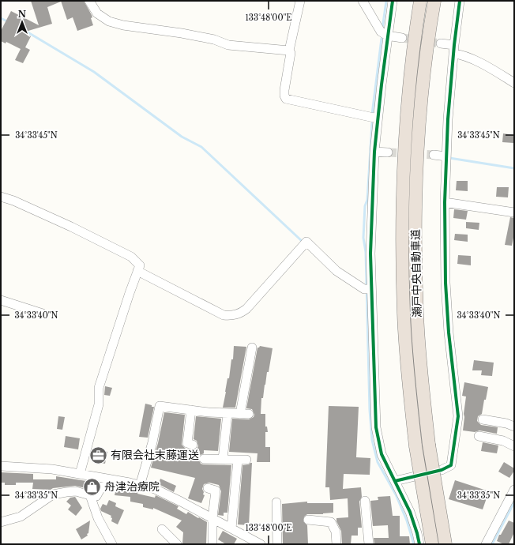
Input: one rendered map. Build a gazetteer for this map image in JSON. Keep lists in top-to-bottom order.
{
  "streets": {
    "highway": ["瀬戸中央自動車道"]
  },
  "places": {
    "office": ["有限会社末藤運送"],
    "shop": ["舟津治療院"]
  },
  "north": "top",
  "coordinates": [
    "133°48'00\"E",
    "34°33'45\"N",
    "34°33'40\"N",
    "34°33'35\"N"
  ]
}
